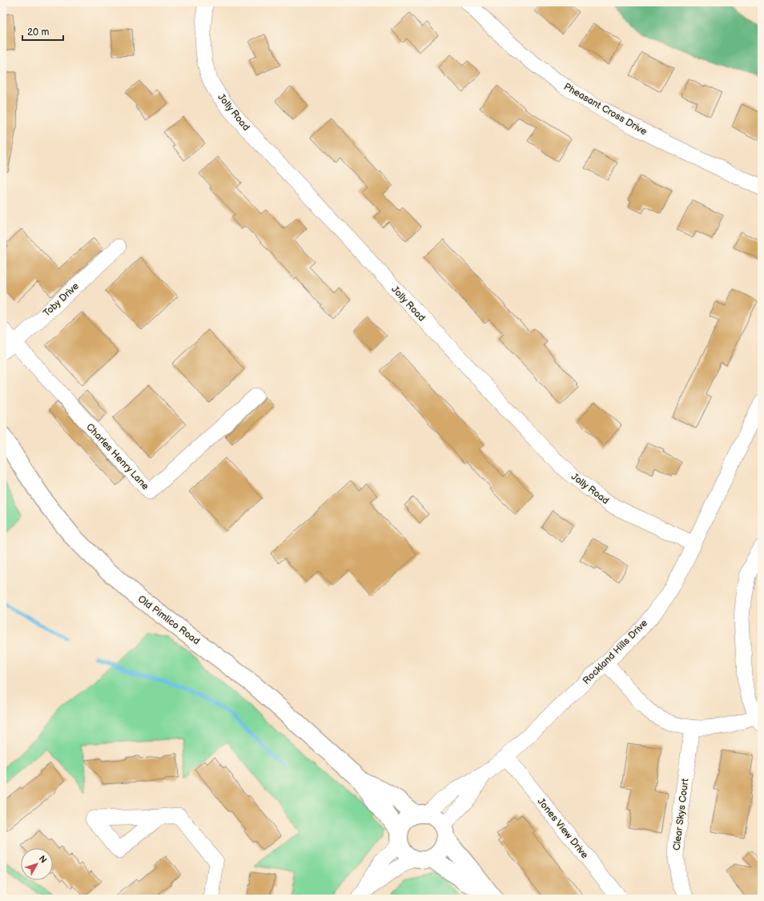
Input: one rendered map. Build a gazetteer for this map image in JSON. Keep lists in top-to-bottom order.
{
  "streets": {
    "street": [
      "Pheasant Cross Drive",
      "Jolly Road",
      "Toby Drive",
      "Charles Henry Lane",
      "Old Pimlico Road",
      "Rockland Hills Drive",
      "Clear Skys Court",
      "Jones View Drive"
    ]
  },
  "crossings": [
    ["Jolly Road", "Rockland Hills Drive"],
    ["Toby Drive", "Charles Henry Lane"],
    ["Old Pimlico Road", "Rockland Hills Drive"],
    ["Rockland Hills Drive", "Jones View Drive"]
  ],
  "scale_bar": "20 m",
  "north": "top right"
}
